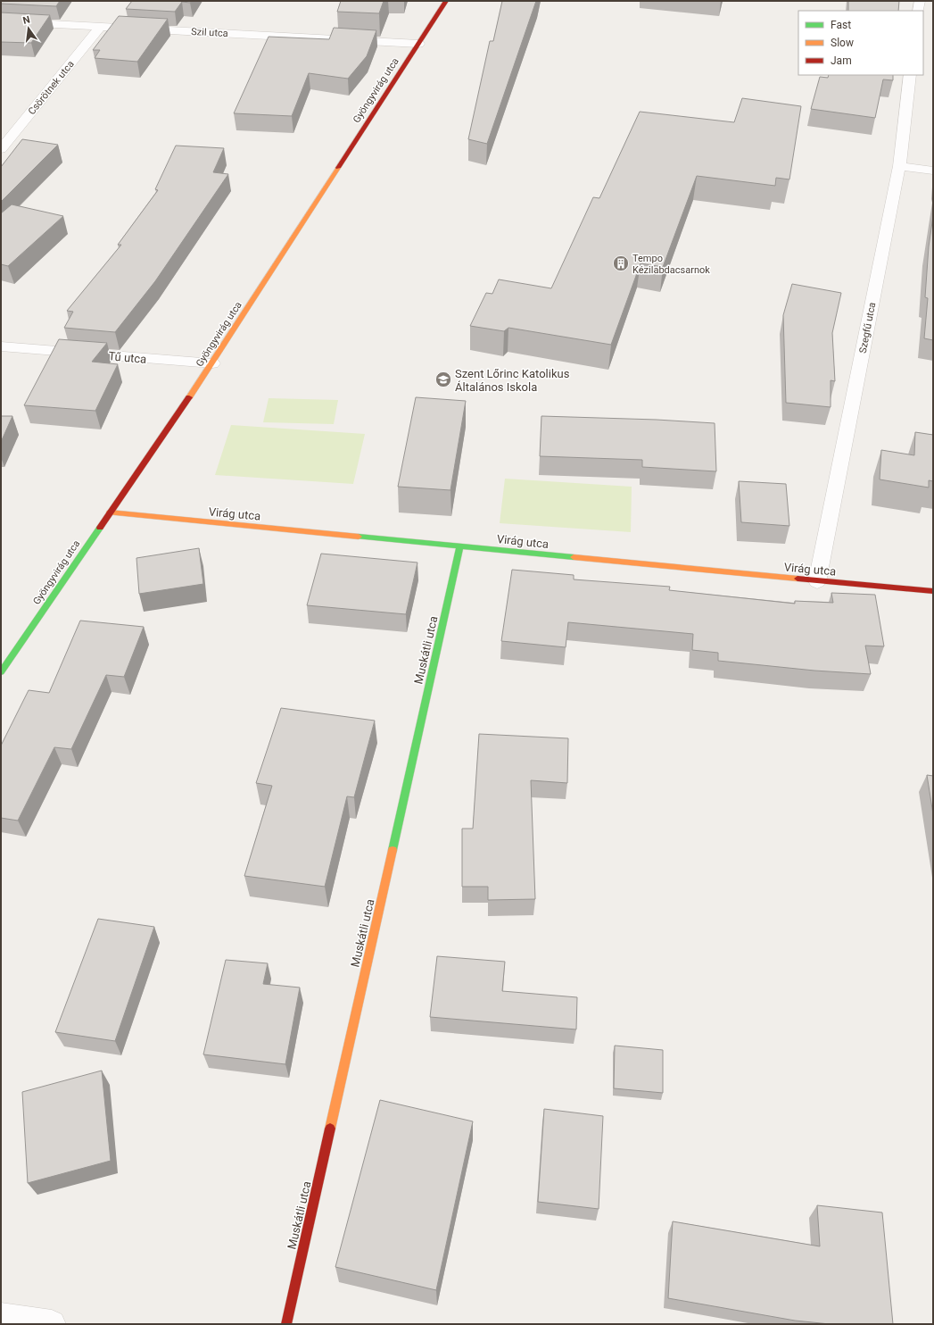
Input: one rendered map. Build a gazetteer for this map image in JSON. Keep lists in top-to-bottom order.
{
  "streets": {
    "street": [
      "Szil utca",
      "Csörötnek utca",
      "Gyöngyvirág utca",
      "Szegfű utca",
      "Tű utca",
      "Virág utca",
      "Muskátli utca"
    ]
  },
  "crossings": [
    ["Szil utca", "Csörötnek utca"],
    ["Szil utca", "Gyöngyvirág utca"],
    ["Gyöngyvirág utca", "Tű utca"],
    ["Gyöngyvirág utca", "Virág utca"],
    ["Szegfű utca", "Virág utca"],
    ["Virág utca", "Muskátli utca"]
  ],
  "places": {
    "building": ["Tempo Kézilabdacsarnok"],
    "school or university": ["Szent Lőrinc Katolikus Általános Iskola"]
  },
  "legend": ["Fast", "Slow", "Jam"],
  "north": "top"
}
